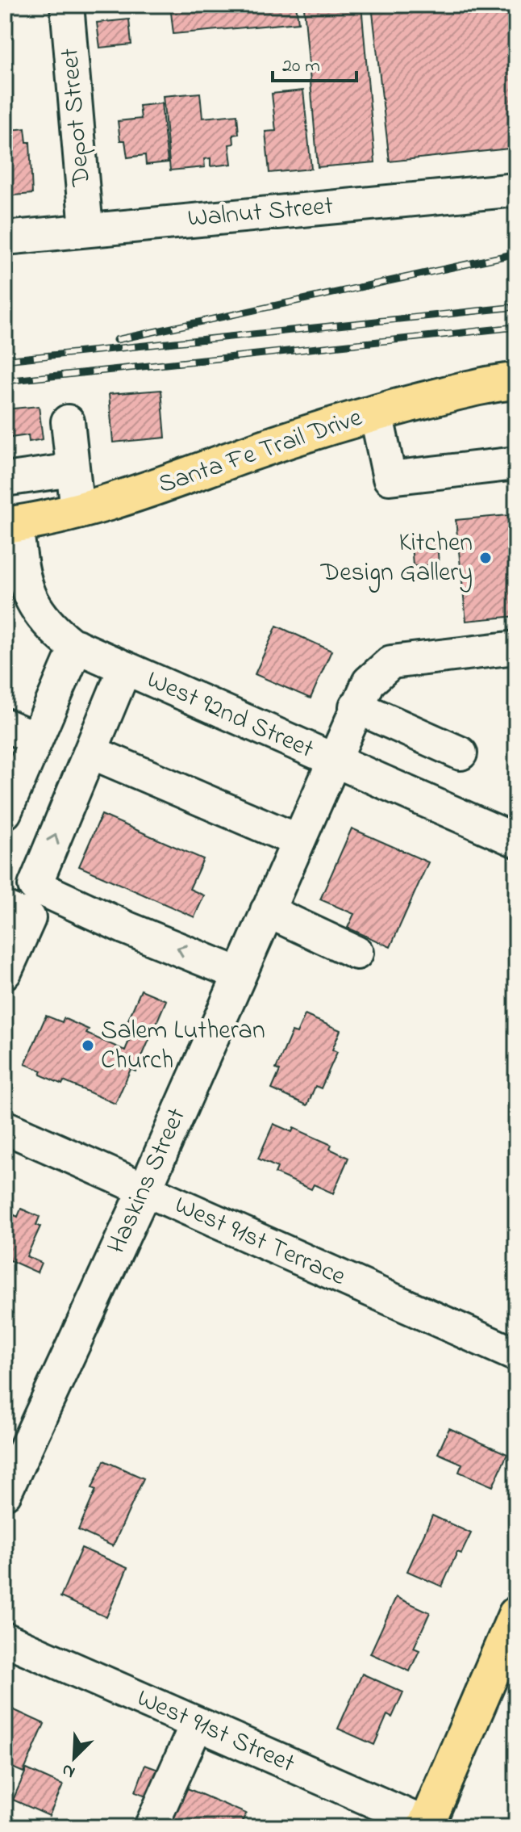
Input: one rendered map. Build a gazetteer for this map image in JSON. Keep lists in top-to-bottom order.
{
  "streets": {
    "main road": ["Santa Fe Trail Drive"],
    "street": [
      "Depot Street",
      "Walnut Street",
      "West 92nd Street",
      "Haskins Street",
      "West 91st Terrace",
      "West 91st Street"
    ]
  },
  "crossings": [
    ["Depot Street", "Walnut Street"],
    ["Santa Fe Trail Drive", "West 92nd Street"],
    ["West 92nd Street", "Haskins Street"],
    ["Haskins Street", "West 91st Terrace"]
  ],
  "places": ["Kitchen Design Gallery", "Salem Lutheran Church"],
  "scale_bar": "20 m",
  "north": "bottom left"
}
